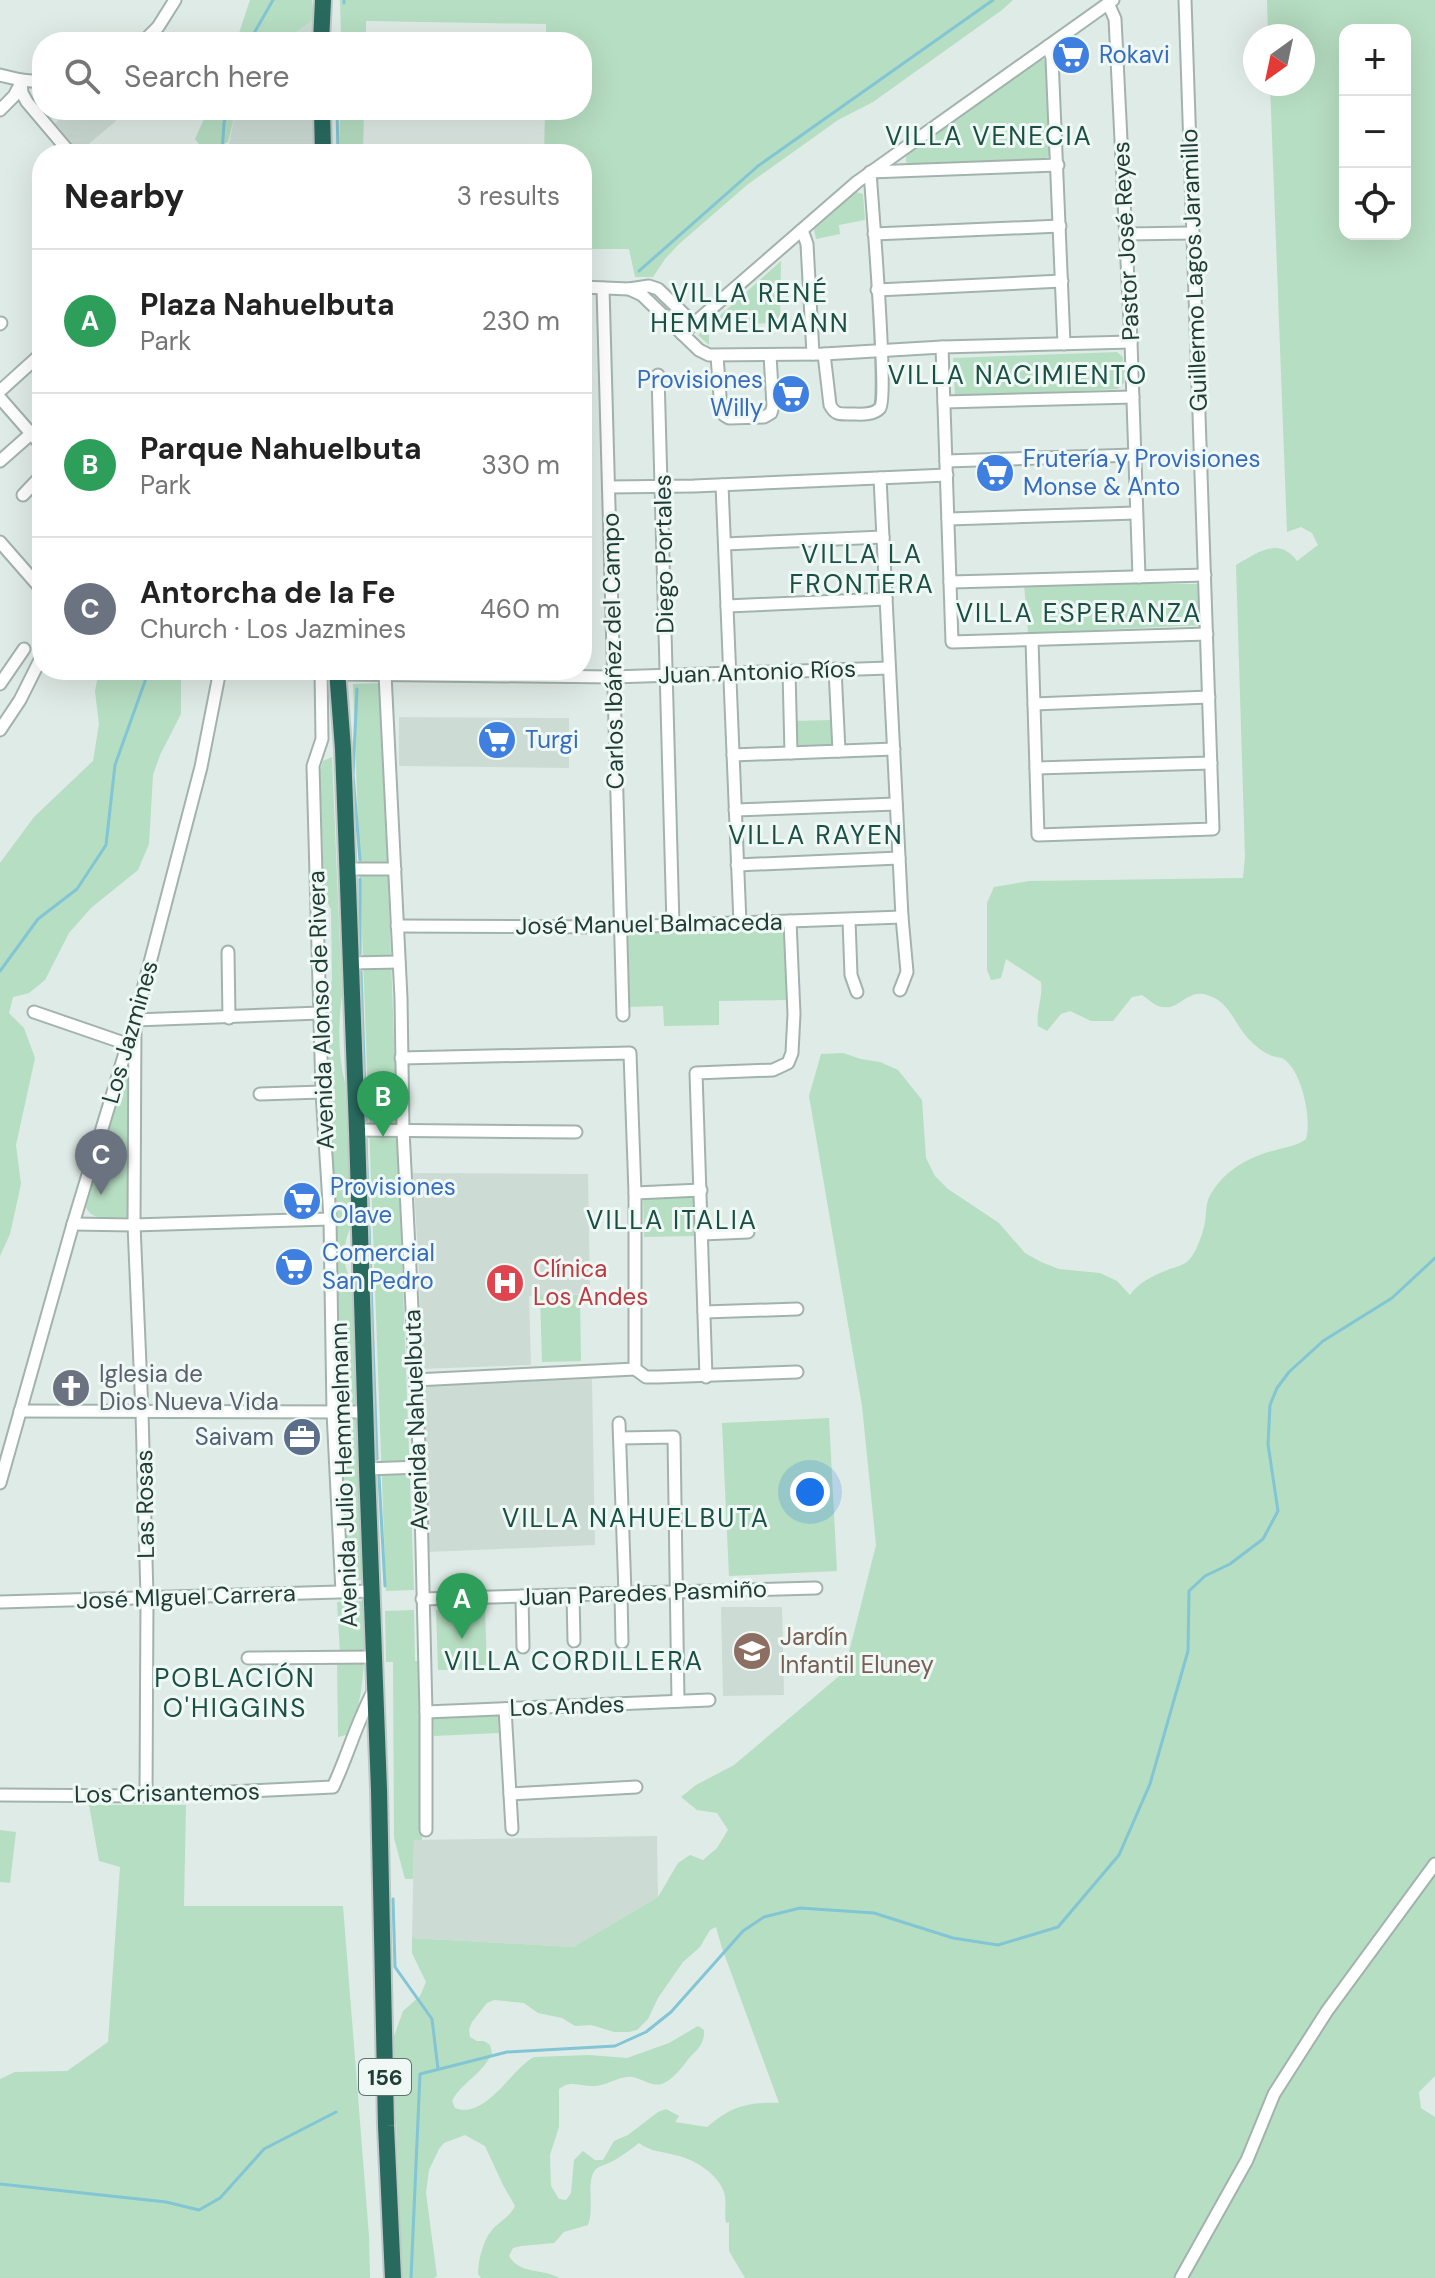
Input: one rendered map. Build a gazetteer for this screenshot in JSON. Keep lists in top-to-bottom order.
{
  "streets": {
    "highway": ["Avenida Julio Hemmelmann", "156"],
    "street": [
      "Pastor José Reyes",
      "Guillermo Lagos Jaramillo",
      "Diego Portales",
      "Carlos Ibáñez del Campo",
      "Juan Antonio Ríos",
      "José Manuel Balmaceda",
      "Avenida Alonso de Rivera",
      "Los Jazmines",
      "Avenida Nahuelbuta",
      "Las Rosas",
      "Juan Paredes Pasmiño",
      "José MIguel Carrera",
      "Los Andes",
      "Los Crisantemos"
    ]
  },
  "crossings": [
    ["Diego Portales", "Juan Antonio Ríos"],
    ["Diego Portales", "José Manuel Balmaceda"],
    ["Carlos Ibáñez del Campo", "Juan Antonio Ríos"],
    ["Carlos Ibáñez del Campo", "José Manuel Balmaceda"],
    ["José Manuel Balmaceda", "Avenida Nahuelbuta"],
    ["Avenida Alonso de Rivera", "José MIguel Carrera"],
    ["Los Jazmines", "Las Rosas"],
    ["Avenida Nahuelbuta", "Juan Paredes Pasmiño"],
    ["Avenida Nahuelbuta", "Los Andes"],
    ["Avenida Julio Hemmelmann", "José MIguel Carrera"],
    ["Avenida Julio Hemmelmann", "Los Crisantemos"],
    ["Las Rosas", "José MIguel Carrera"],
    ["Las Rosas", "Los Crisantemos"]
  ],
  "districts": [
    "VILLA VENECIA",
    "VILLA RENÉ HEMMELMANN",
    "VILLA NACIMIENTO",
    "VILLA LA FRONTERA",
    "VILLA ESPERANZA",
    "VILLA RAYEN",
    "VILLA ITALIA",
    "VILLA NAHUELBUTA",
    "VILLA CORDILLERA",
    "POBLACIÓN O'HIGGINS"
  ],
  "places": {
    "supermarket": [
      "Rokavi",
      "Provisiones Willy",
      "Frutería y Provisiones Monse & Anto",
      "Turgi",
      "Provisiones Olave",
      "Comercial San Pedro"
    ],
    "hospital": ["Clínica Los Andes"],
    "church": ["Iglesia de Dios Nueva Vida"],
    "office": ["Saivam"],
    "school or university": ["Jardín Infantil Eluney"]
  },
  "north": "bottom left",
  "page": {
    "map_buttons": ["+", "−"],
    "search": "Search here",
    "heading": ["Nearby", "3 results"],
    "list": [
      {
        "mark": "A",
        "name": "Plaza Nahuelbuta",
        "note": "Park",
        "value": "230 m"
      },
      {
        "mark": "B",
        "name": "Parque Nahuelbuta",
        "note": "Park",
        "value": "330 m"
      },
      {
        "mark": "C",
        "name": "Antorcha de la Fe",
        "note": "Church · Los Jazmines",
        "value": "460 m"
      }
    ],
    "pins": ["B", "C", "A"]
  }
}
